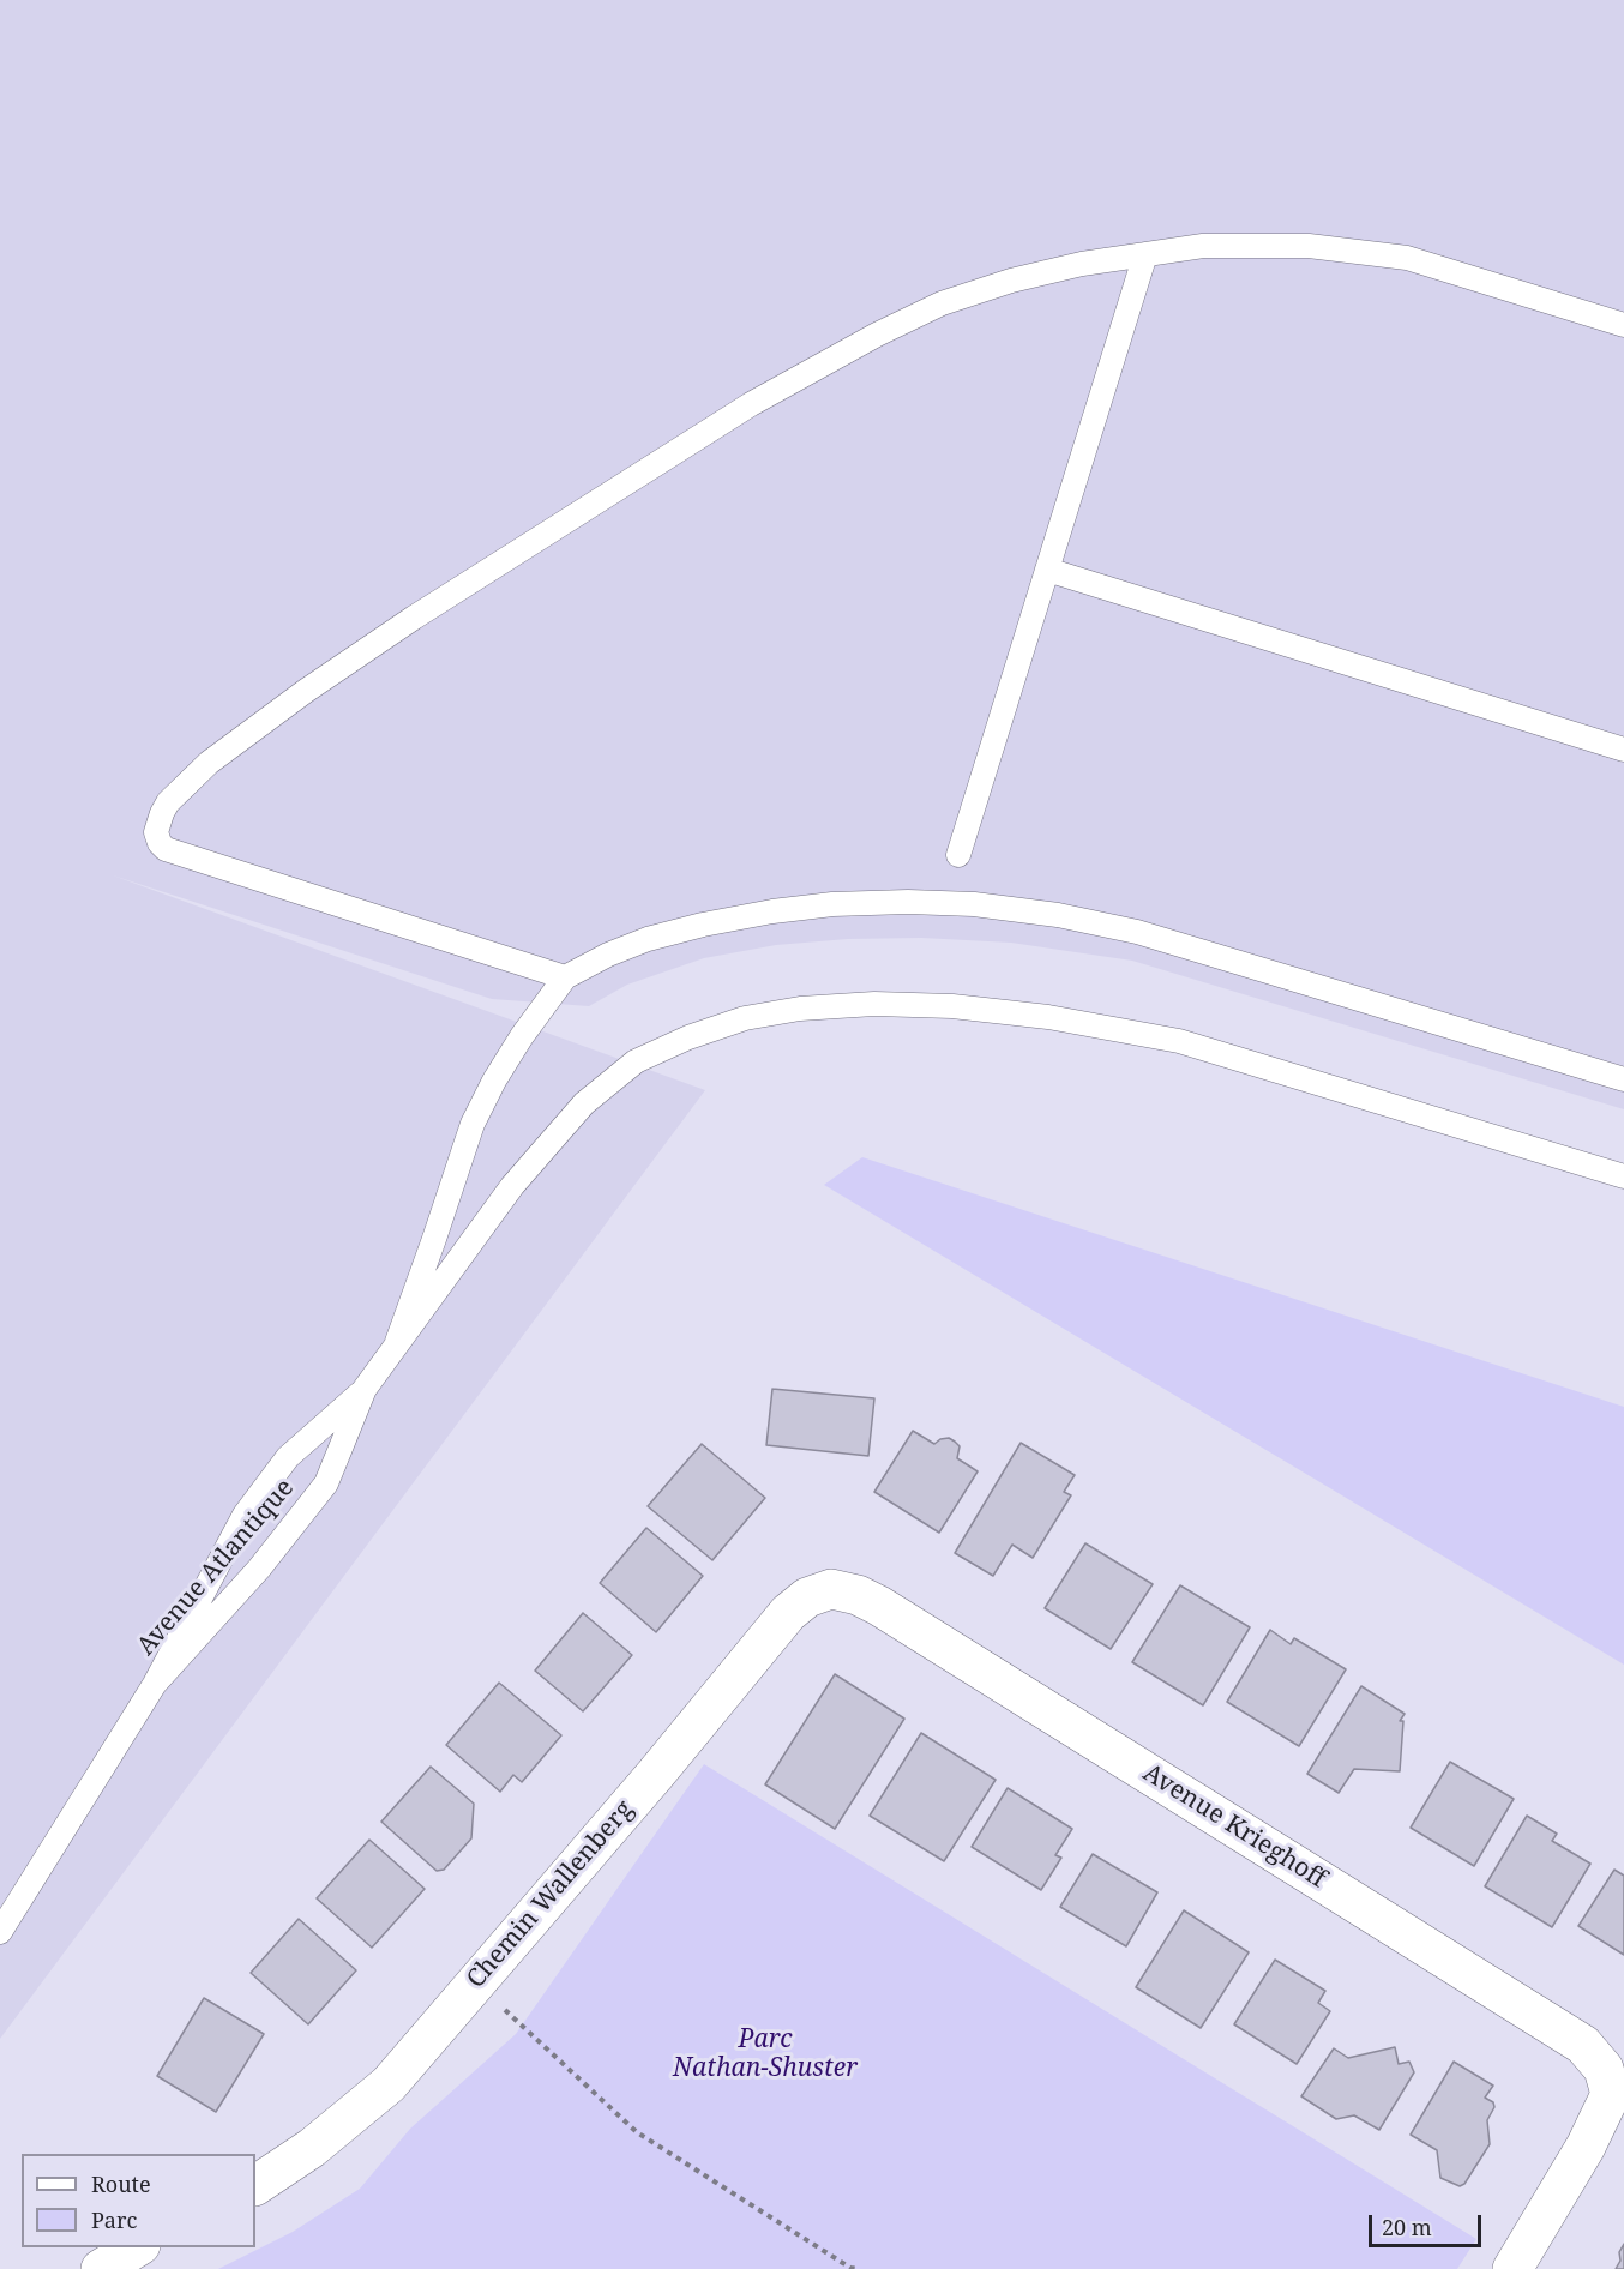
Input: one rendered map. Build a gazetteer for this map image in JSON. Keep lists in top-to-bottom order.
{
  "streets": {
    "street": ["Avenue Krieghoff", "Chemin Wallenberg"],
    "lane": ["Avenue Atlantique"]
  },
  "crossings": [
    ["Avenue Krieghoff", "Chemin Wallenberg"]
  ],
  "parks": ["Parc Nathan-Shuster"],
  "legend": ["Route", "Parc"],
  "scale_bar": "20 m"
}
